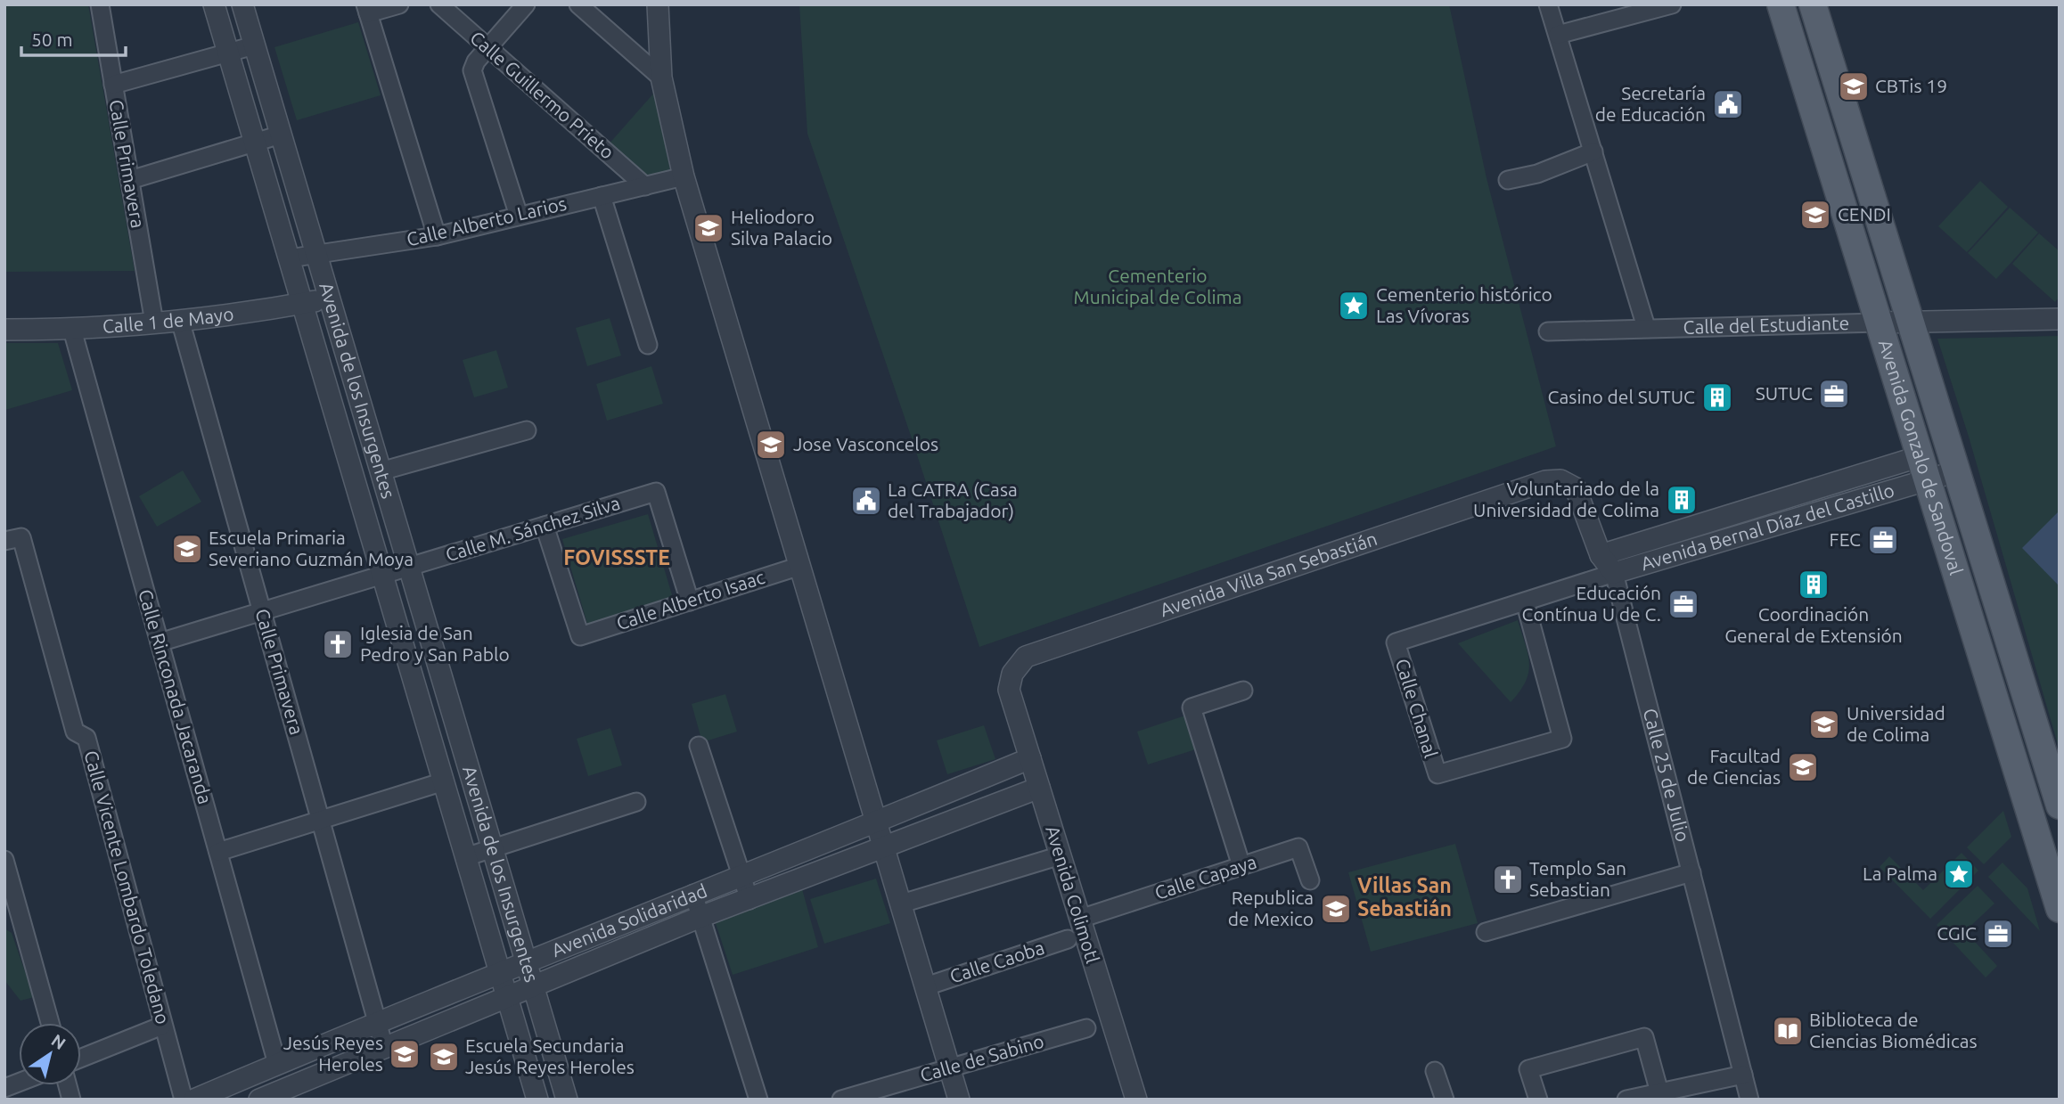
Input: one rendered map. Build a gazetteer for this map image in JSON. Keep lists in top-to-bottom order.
{
  "streets": {
    "main road": ["Avenida Gonzalo de Sandoval"],
    "street": [
      "Calle Guillermo Prieto",
      "Calle Primavera",
      "Calle Alberto Larios",
      "Calle 1 de Mayo",
      "Calle del Estudiante",
      "Avenida de los Insurgentes",
      "Avenida Bernal Díaz del Castillo",
      "Calle M. Sánchez Silva",
      "Avenida Villa San Sebastián",
      "Calle Alberto Isaac",
      "Calle Rinconada Jacaranda",
      "Calle Chanal",
      "Calle 25 de Julio",
      "Calle Capaya",
      "Calle Vicente Lombardo Toledano",
      "Avenida Colimotl",
      "Avenida Solidaridad",
      "Calle Caoba",
      "Calle de Sabino"
    ]
  },
  "crossings": [
    ["Calle Guillermo Prieto", "Calle Alberto Larios"],
    ["Calle Primavera", "Calle 1 de Mayo"],
    ["Calle Primavera", "Calle M. Sánchez Silva"],
    ["Calle Primavera", "Avenida Solidaridad"],
    ["Calle Alberto Larios", "Avenida de los Insurgentes"],
    ["Calle 1 de Mayo", "Avenida de los Insurgentes"],
    ["Calle 1 de Mayo", "Calle Rinconada Jacaranda"],
    ["Calle del Estudiante", "Avenida Gonzalo de Sandoval"],
    ["Avenida de los Insurgentes", "Calle M. Sánchez Silva"],
    ["Avenida de los Insurgentes", "Avenida Solidaridad"],
    ["Avenida Gonzalo de Sandoval", "Avenida Bernal Díaz del Castillo"],
    ["Avenida Bernal Díaz del Castillo", "Calle 25 de Julio"],
    ["Calle M. Sánchez Silva", "Calle Alberto Isaac"],
    ["Calle M. Sánchez Silva", "Calle Rinconada Jacaranda"],
    ["Avenida Villa San Sebastián", "Calle 25 de Julio"],
    ["Avenida Villa San Sebastián", "Avenida Colimotl"],
    ["Calle Rinconada Jacaranda", "Avenida Solidaridad"],
    ["Calle Capaya", "Avenida Colimotl"],
    ["Avenida Colimotl", "Avenida Solidaridad"]
  ],
  "districts": ["FOVISSSTE", "Villas San Sebastián"],
  "parks": ["Cementerio Municipal de Colima"],
  "places": {
    "school or university": [
      "CBTis 19",
      "CENDI",
      "Heliodoro Silva Palacio",
      "Jose Vasconcelos",
      "Escuela Primaria Severiano Guzmán Moya",
      "Universidad de Colima",
      "Facultad de Ciencias",
      "Republica de Mexico",
      "Jesús Reyes Heroles",
      "Escuela Secundaria Jesús Reyes Heroles"
    ],
    "public building": ["Secretaría de Educación", "La CATRA (Casa del Trabajador)"],
    "place": ["Cementerio histórico Las Vívoras", "La Palma"],
    "office": [
      "SUTUC",
      "FEC",
      "Educación Contínua U de C.",
      "CGIC"
    ],
    "building": ["Casino del SUTUC", "Voluntariado de la Universidad de Colima", "Coordinación General de Extensión"],
    "church": ["Iglesia de San Pedro y San Pablo", "Templo San Sebastian"],
    "library": ["Biblioteca de Ciencias Biomédicas"]
  },
  "scale_bar": "50 m",
  "north": "top right"
}
